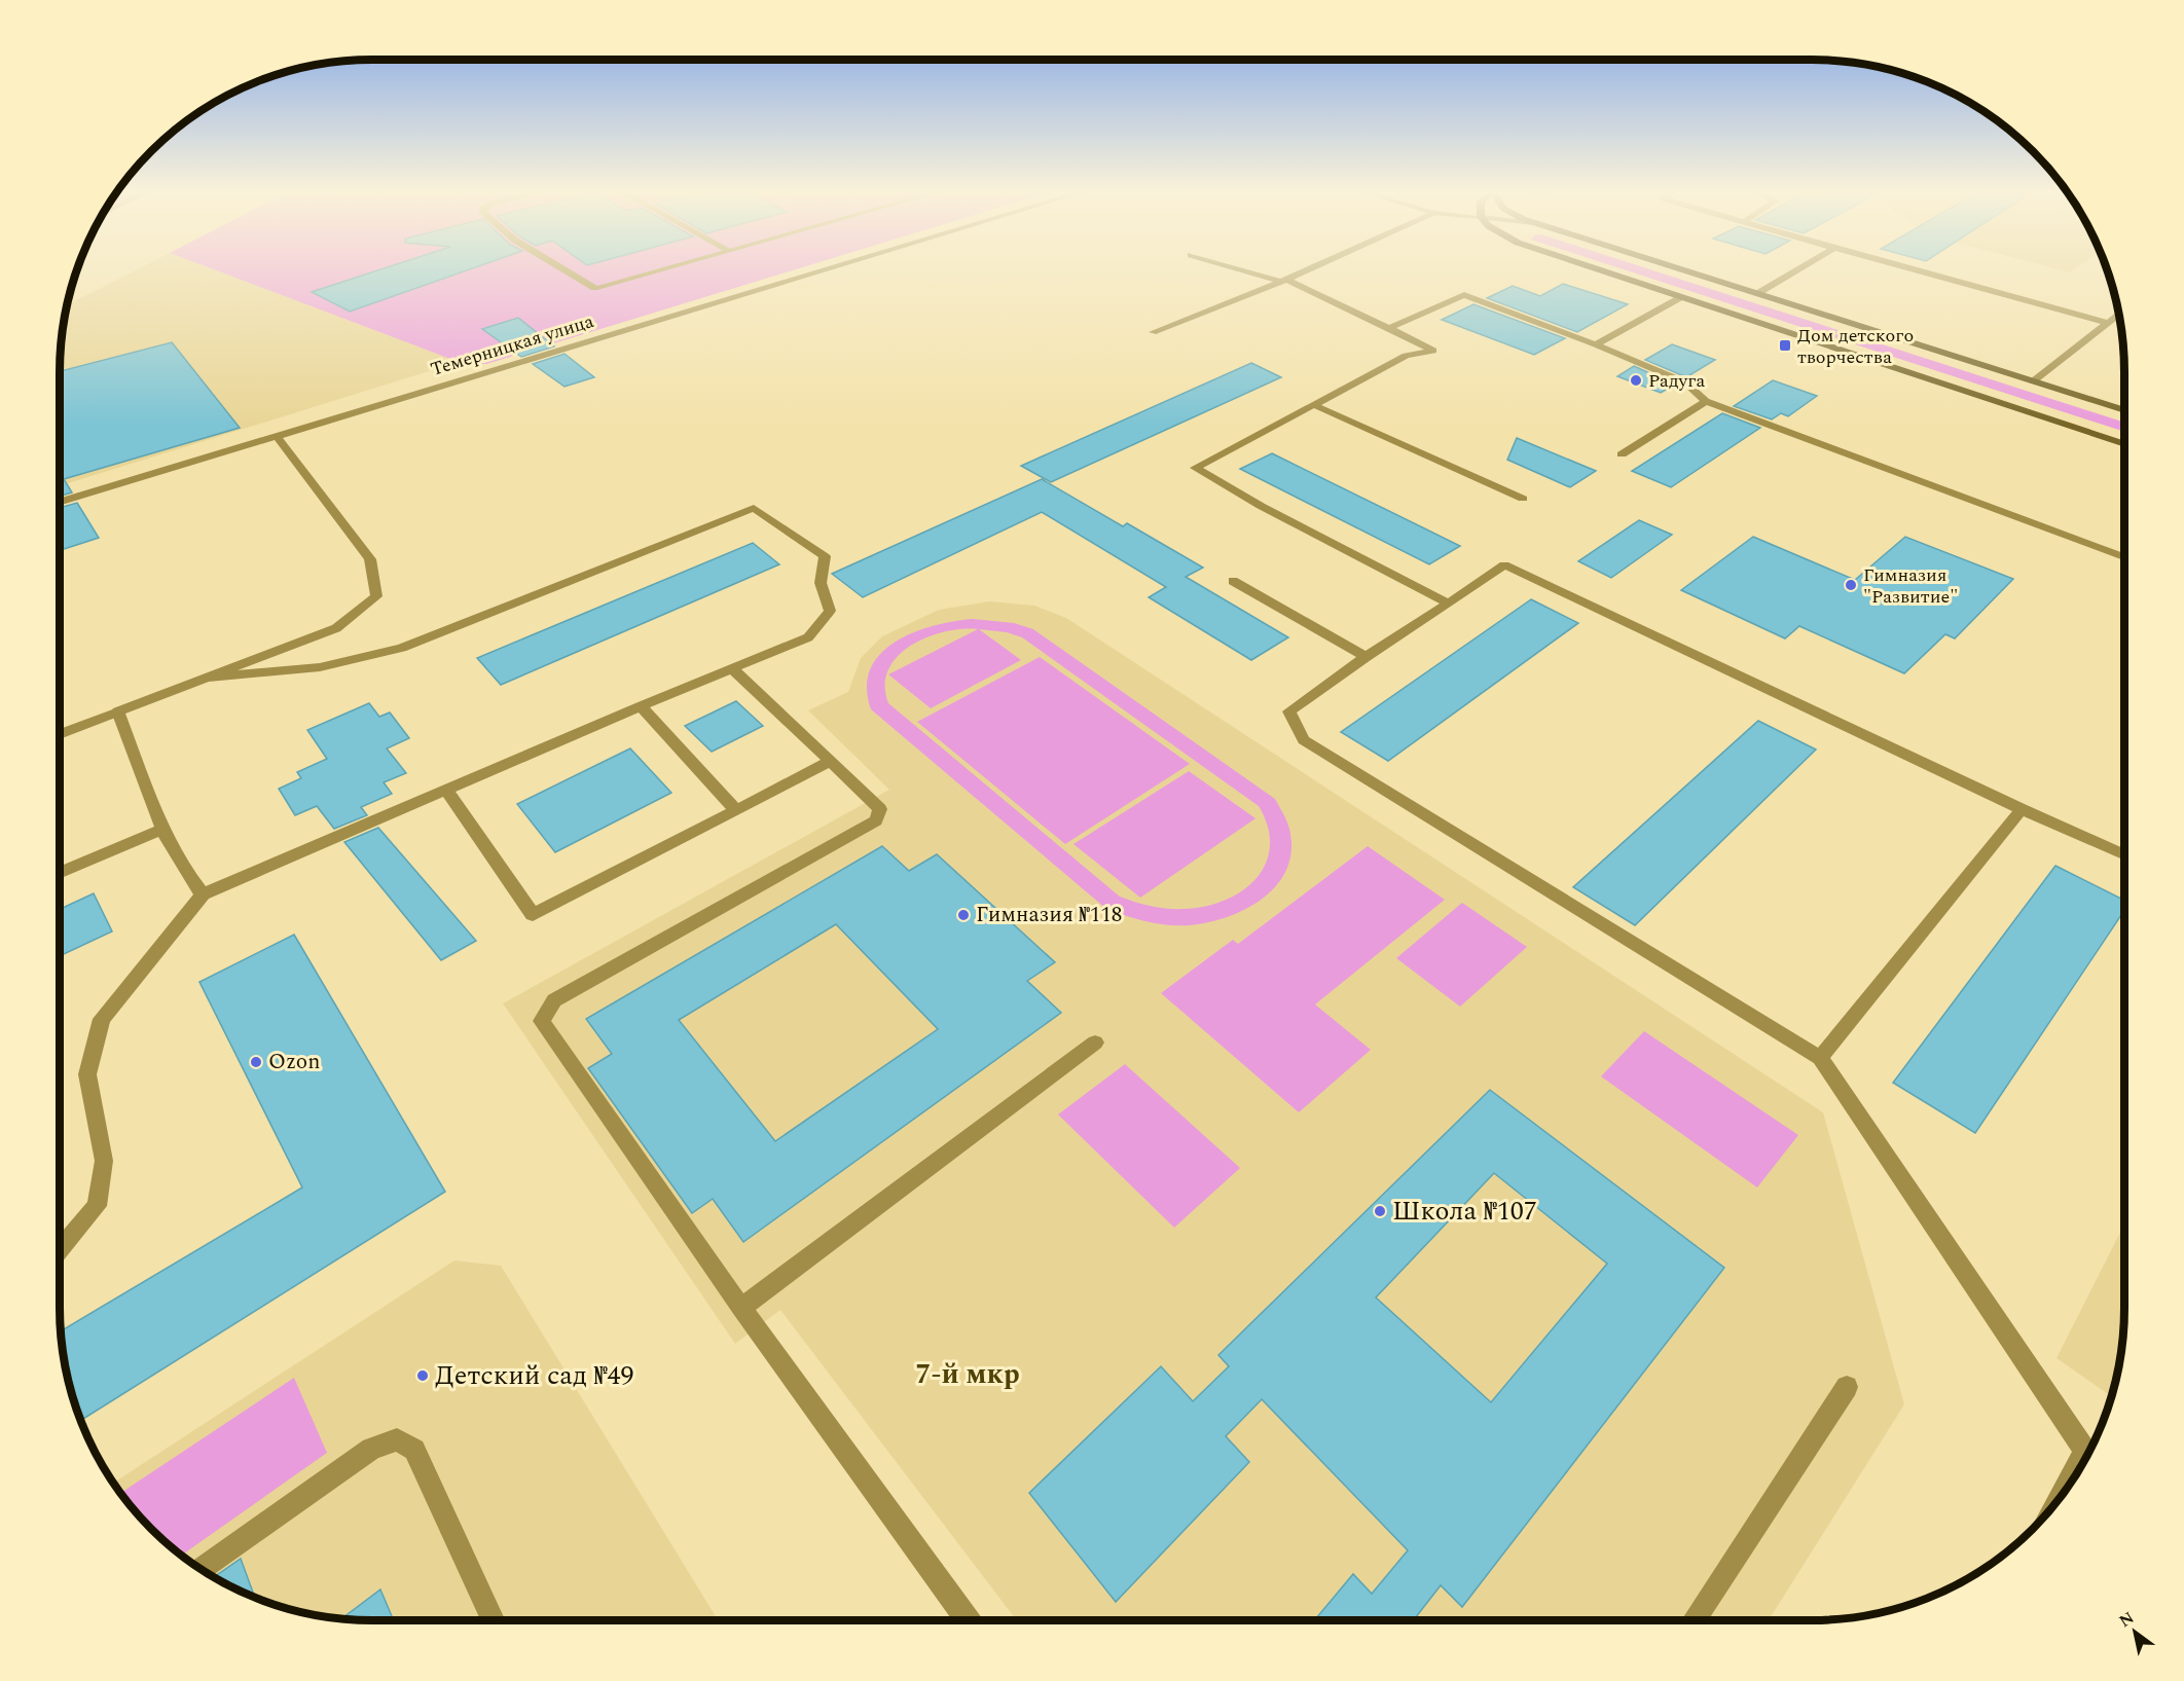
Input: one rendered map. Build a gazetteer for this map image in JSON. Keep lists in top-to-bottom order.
{
  "streets": {
    "street": ["Темерницкая улица"]
  },
  "districts": ["7-й мкр"],
  "places": {
    "transit": ["Дом детского творчества"],
    "other": [
      "Радуга",
      "Гимназия \"Развитие\"",
      "Гимназия №118",
      "Ozon",
      "Школа №107",
      "Детский сад №49"
    ]
  },
  "north": "top left"
}
